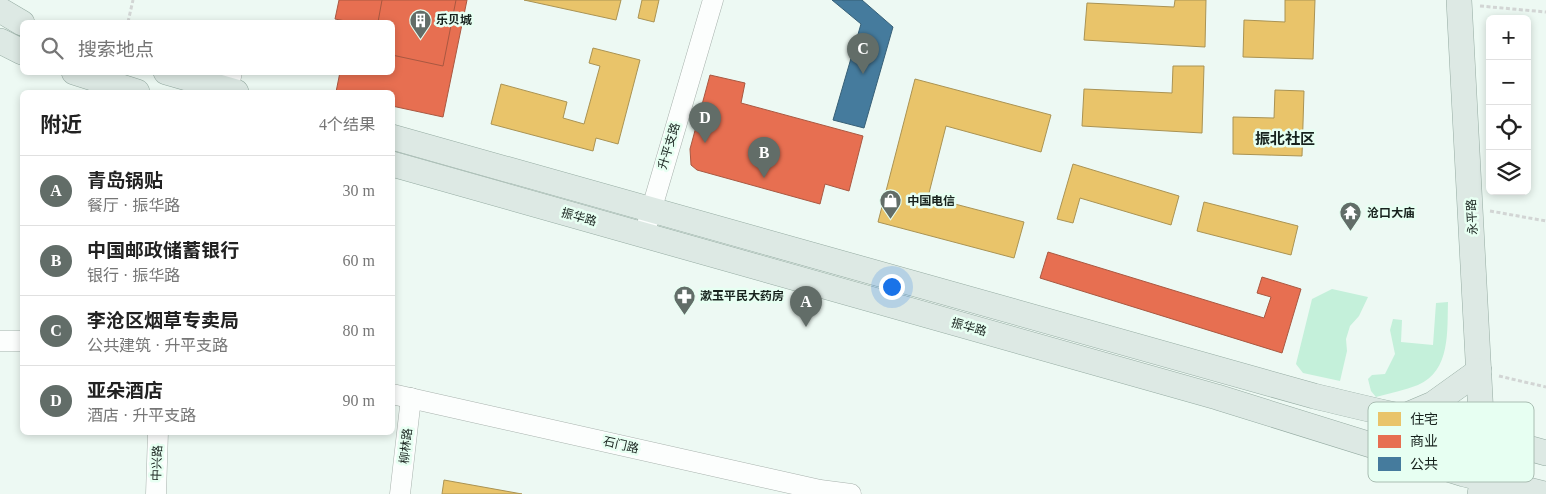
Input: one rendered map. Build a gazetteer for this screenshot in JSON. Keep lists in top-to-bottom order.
{
  "streets": {
    "main road": ["振华路", "永平路"],
    "street": [
      "升平支路",
      "石门路",
      "柳林路",
      "中兴路"
    ]
  },
  "crossings": [
    ["升平支路", "振华路"],
    ["石门路", "柳林路"]
  ],
  "districts": ["振北社区"],
  "places": {
    "building": ["乐贝城"],
    "shop": ["中国电信"],
    "temple": ["沧口大庙"],
    "pharmacy": ["漱玉平民大药房"]
  },
  "legend": ["住宅", "商业", "公共"],
  "page": {
    "map_buttons": ["+", "−"],
    "search": "搜索地点",
    "pins": [
      "C",
      "D",
      "B",
      "A"
    ],
    "heading": ["附近", "4个结果"],
    "list": [
      {
        "mark": "A",
        "name": "青岛锅贴",
        "note": "餐厅 · 振华路",
        "value": "30 m"
      },
      {
        "mark": "B",
        "name": "中国邮政储蓄银行",
        "note": "银行 · 振华路",
        "value": "60 m"
      },
      {
        "mark": "C",
        "name": "李沧区烟草专卖局",
        "note": "公共建筑 · 升平支路",
        "value": "80 m"
      },
      {
        "mark": "D",
        "name": "亚朵酒店",
        "note": "酒店 · 升平支路",
        "value": "90 m"
      }
    ]
  }
}
